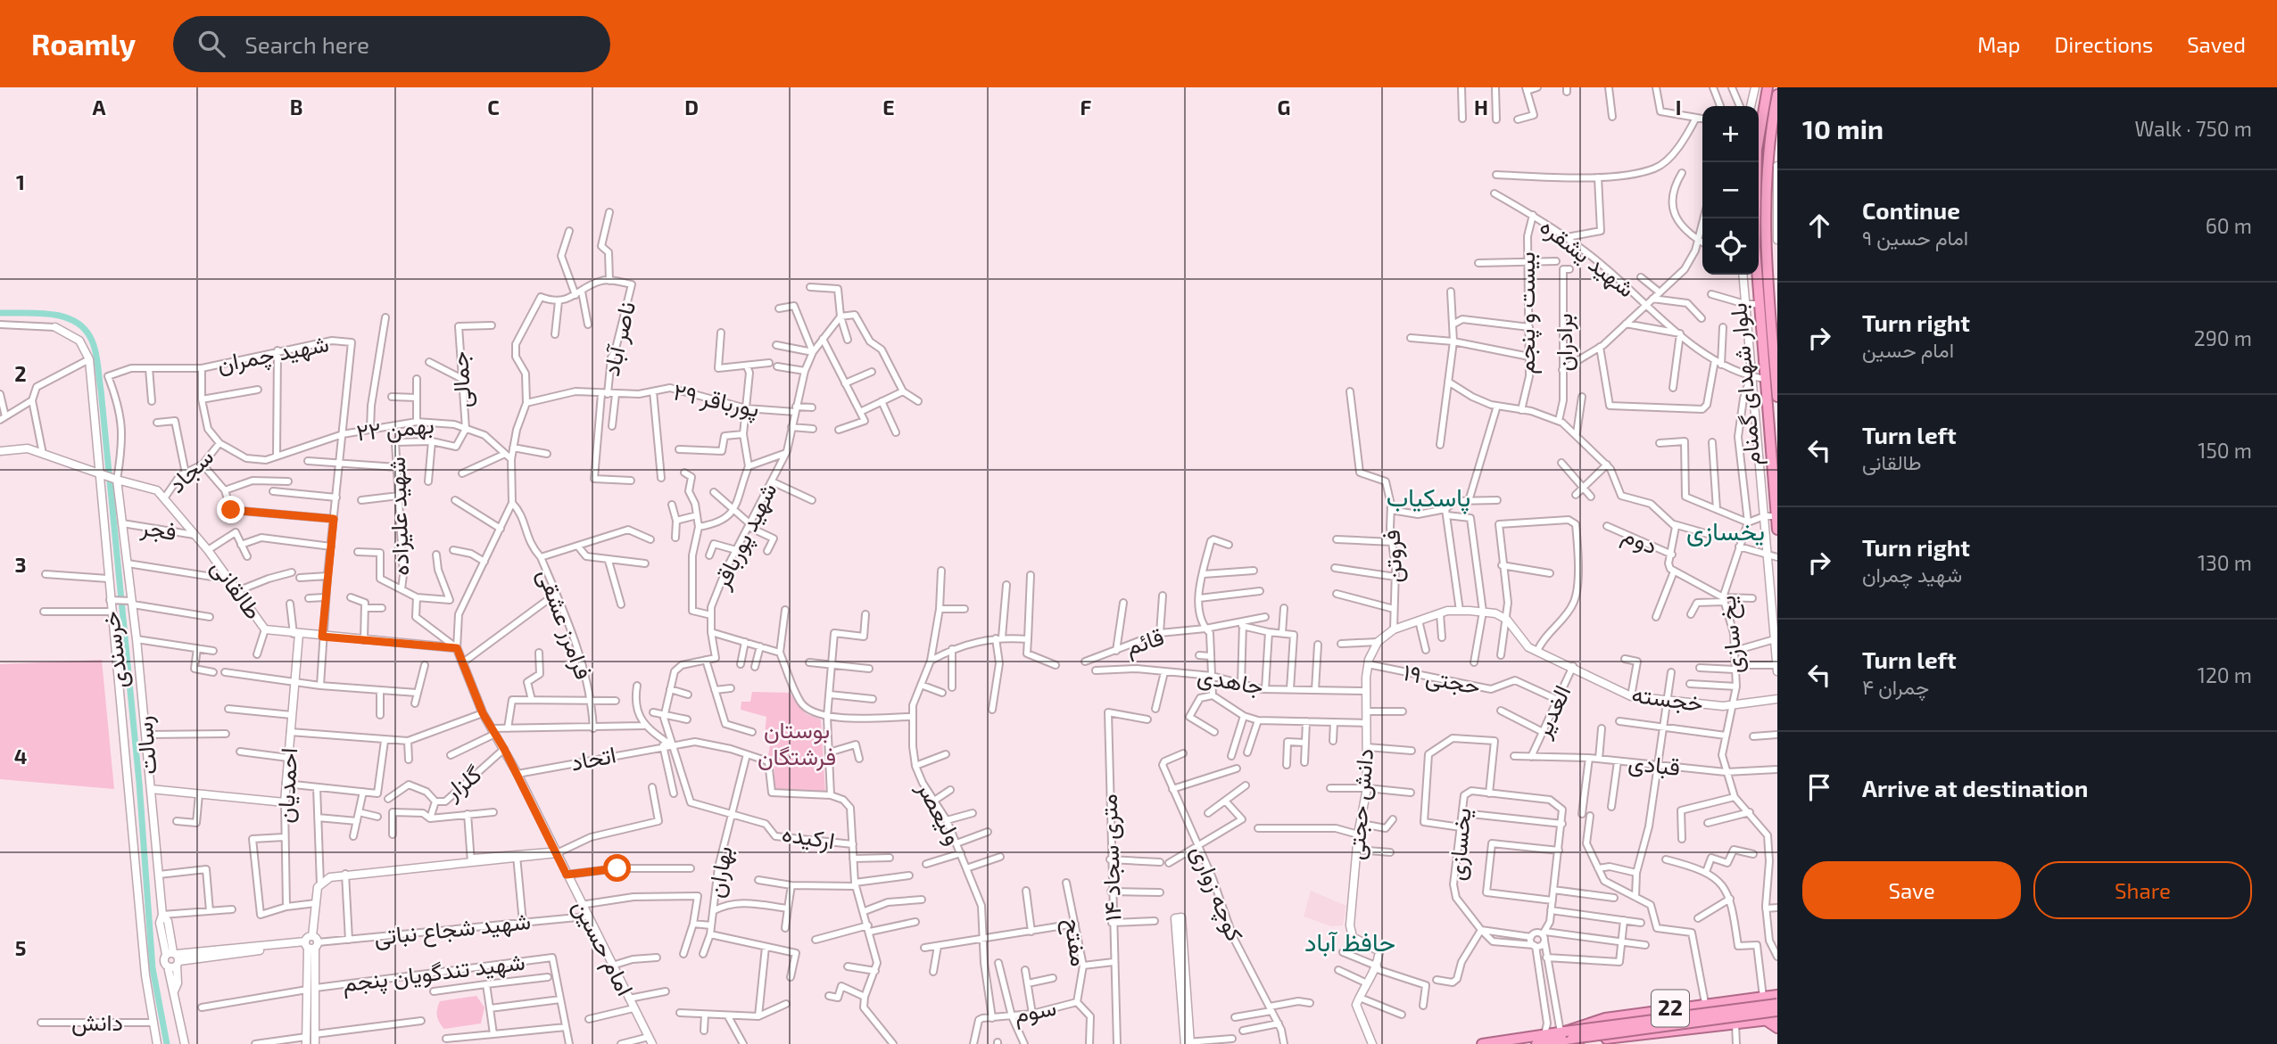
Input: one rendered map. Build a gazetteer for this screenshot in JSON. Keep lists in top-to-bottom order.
{
  "streets": {
    "highway": ["بلوار شهدای گمنام", "22"],
    "street": [
      "شهید یشقره",
      "بیست و پنجم",
      "ناصر آباد",
      "برادران",
      "شهید چمران",
      "جمالی",
      "پورباقر ۲۹",
      "۲۲ بهمن",
      "سجاد",
      "شهید علیزاده",
      "فجر",
      "شهید پورباقر",
      "دوم",
      "فروتن",
      "طالقانی",
      "فرامرز عشقی",
      "یخ سازی",
      "قائم",
      "خرسندی",
      "حجتی ۱۹",
      "جاهدی",
      "خجسته",
      "الغدیر",
      "رسالت",
      "اتحاد",
      "قبادی",
      "گلزار",
      "احمدیان",
      "دانش حجتی",
      "ولیعصر",
      "ارکیده",
      "یخسازی",
      "۱۴ متری سجاد",
      "بهاران",
      "کوچه زواری",
      "شهید شجاع نباتی",
      "مفتح",
      "امام حسین",
      "شهید تندگویان پنجم",
      "سوم",
      "دانش"
    ]
  },
  "crossings": [
    ["شهید یشقره", "بیست و پنجم"],
    ["شهید یشقره", "بلوار شهدای گمنام"],
    ["شهید یشقره", "یخ سازی"],
    ["ناصر آباد", "پورباقر ۲۹"],
    ["شهید چمران", "۲۲ بهمن"],
    ["شهید چمران", "طالقانی"],
    ["شهید چمران", "رسالت"],
    ["جمالی", "۲۲ بهمن"],
    ["پورباقر ۲۹", "شهید پورباقر"],
    ["۲۲ بهمن", "سجاد"],
    ["سجاد", "طالقانی"],
    ["فجر", "طالقانی"],
    ["فجر", "رسالت"],
    ["فروتن", "دانش حجتی"],
    ["طالقانی", "رسالت"],
    ["طالقانی", "احمدیان"],
    ["طالقانی", "امام حسین"],
    ["یخ سازی", "خجسته"],
    ["یخ سازی", "قبادی"],
    ["خرسندی", "دانش"],
    ["حجتی ۱۹", "الغدیر"],
    ["حجتی ۱۹", "دانش حجتی"],
    ["جاهدی", "دانش حجتی"],
    ["خجسته", "الغدیر"],
    ["خجسته", "دانش حجتی"],
    ["الغدیر", "قبادی"],
    ["اتحاد", "ارکیده"],
    ["اتحاد", "بهاران"],
    ["اتحاد", "امام حسین"],
    ["گلزار", "امام حسین"],
    ["ولیعصر", "سوم"],
    ["ارکیده", "بهاران"],
    ["شهید شجاع نباتی", "امام حسین"],
    ["مفتح", "سوم"]
  ],
  "districts": ["پاسکیاب", "یخسازی", "حافظ آباد"],
  "parks": ["بوستان فرشتگان"],
  "page": {
    "header": "Roamly",
    "search": "Search here",
    "nav": ["Map", "Directions", "Saved"],
    "heading": ["10 min", "Walk · 750 m"],
    "map_buttons": ["+", "−"],
    "list": [
      ["Continue", "امام حسین ۹", "60 m"],
      ["Turn right", "امام حسین", "290 m"],
      ["Turn left", "طالقانی", "150 m"],
      ["Turn right", "شهید چمران", "130 m"],
      ["Turn left", "چمران ۴", "120 m"],
      "Arrive at destination"
    ],
    "buttons": ["Save", "Share"]
  },
  "grid": {
    "columns": [
      "A",
      "B",
      "C",
      "D",
      "E",
      "F",
      "G",
      "H",
      "I"
    ],
    "rows": [
      "1",
      "2",
      "3",
      "4",
      "5"
    ]
  }
}
